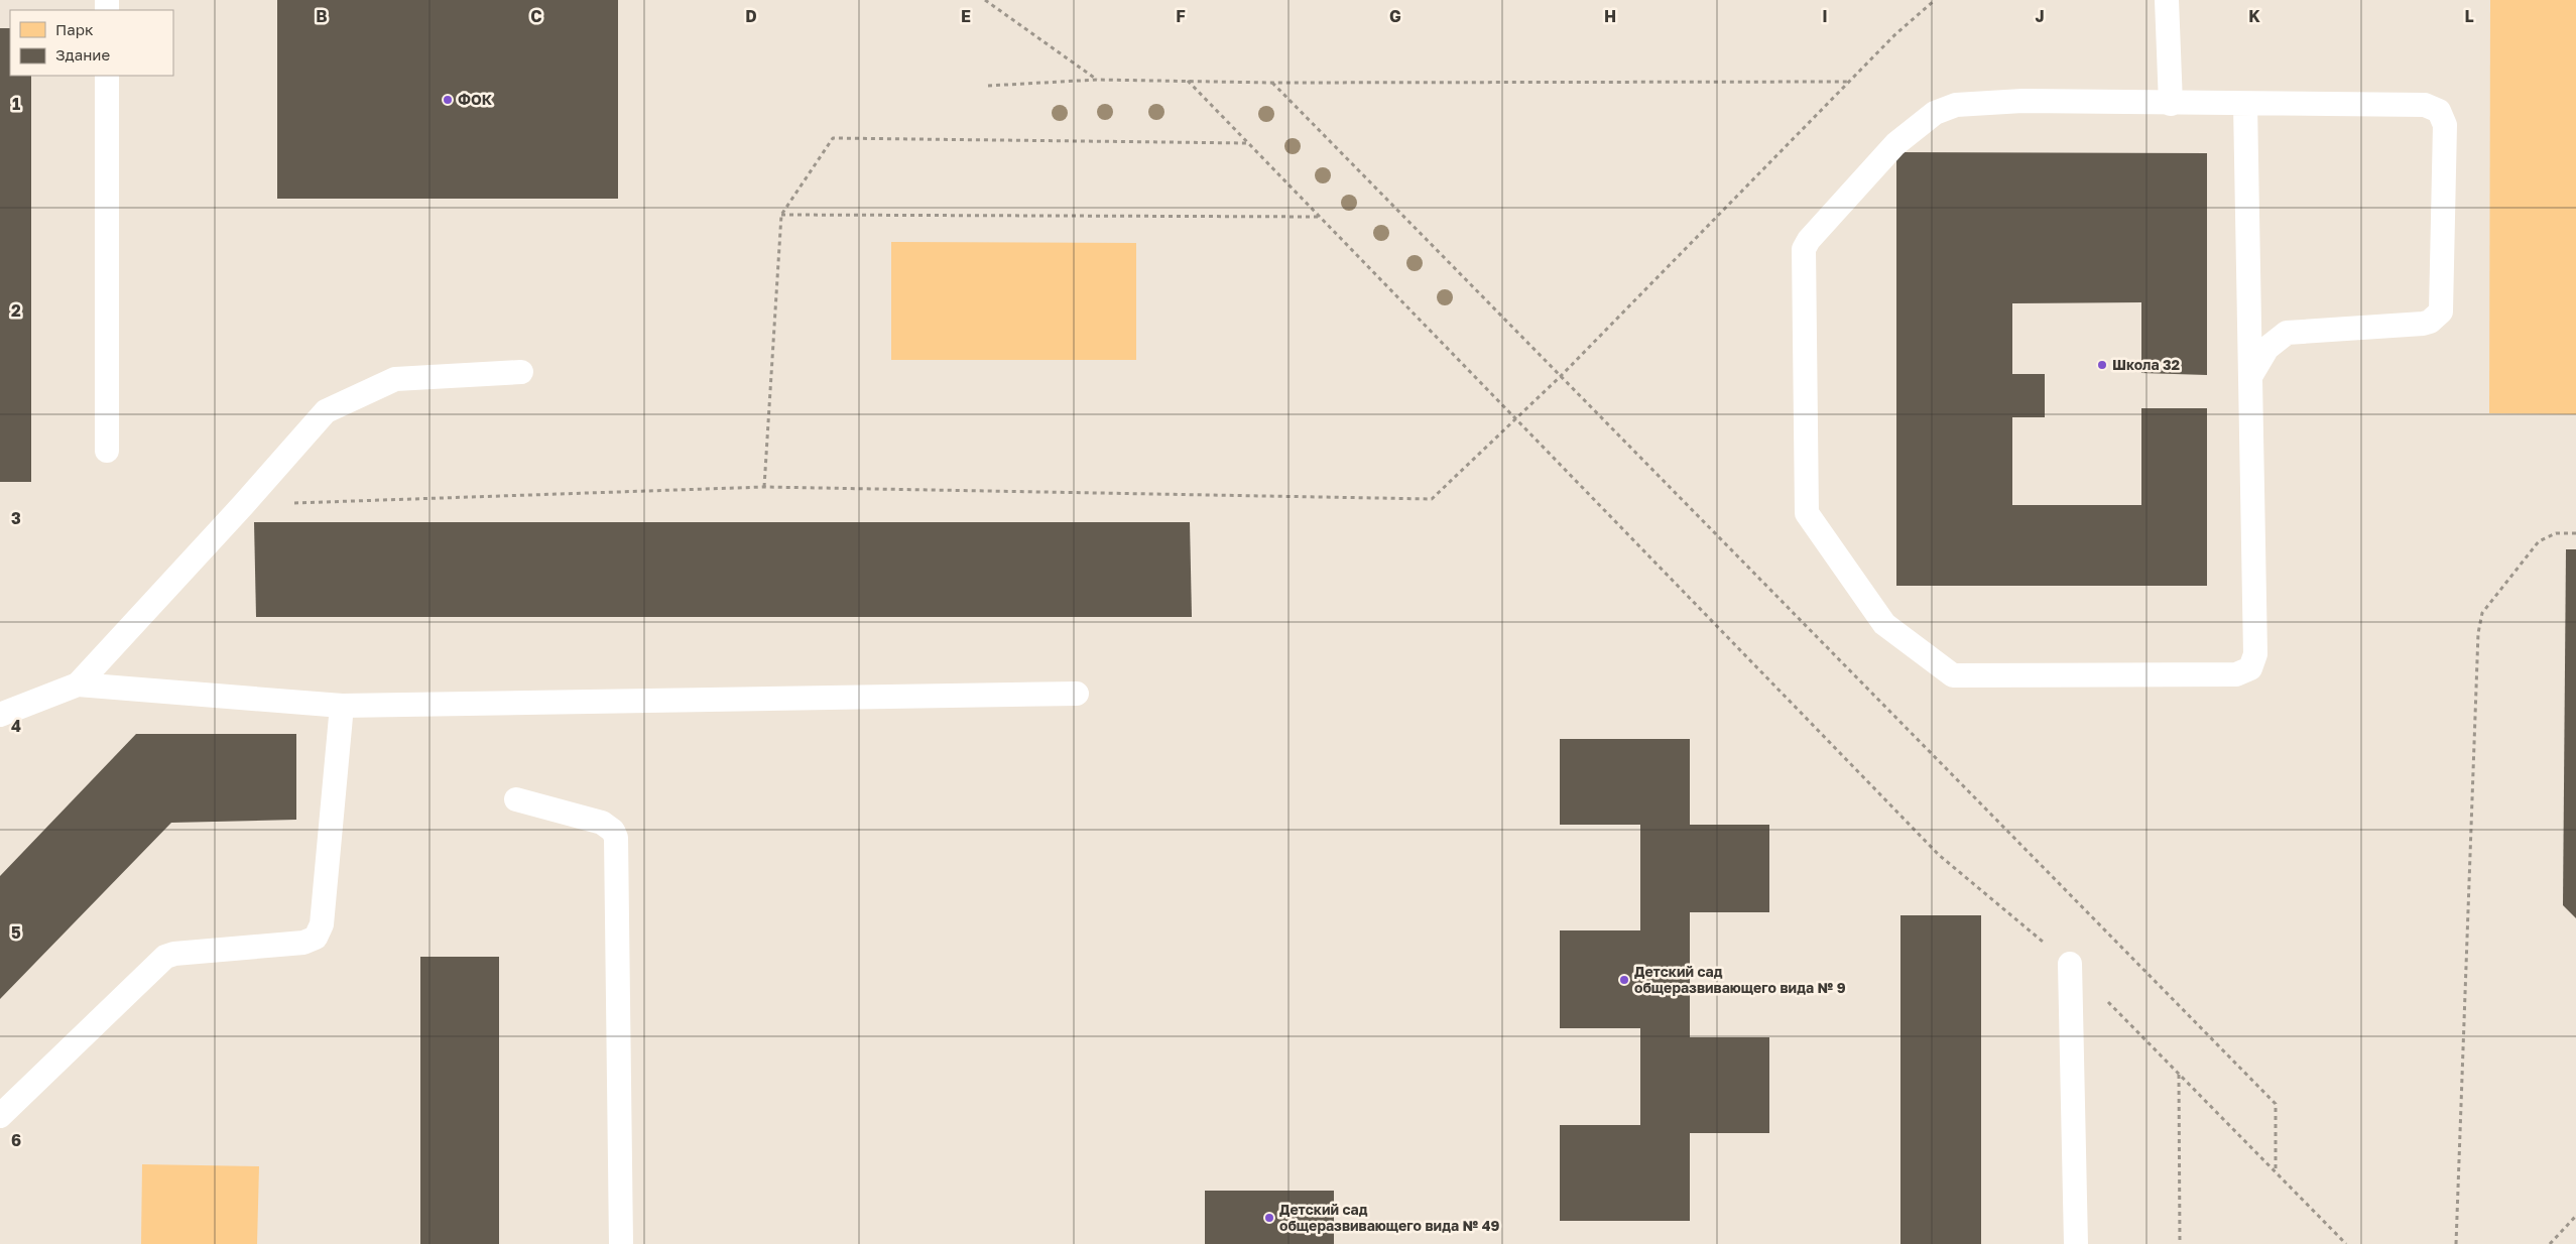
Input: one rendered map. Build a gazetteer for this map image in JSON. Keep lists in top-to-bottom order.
{
  "places": [
    "ФОК",
    "Школа 32",
    "Детский сад общеразвивающего вида № 9",
    "Детский сад общеразвивающего вида № 49"
  ],
  "legend": ["Парк", "Здание"],
  "grid": {
    "columns": [
      "B",
      "C",
      "D",
      "E",
      "F",
      "G",
      "H",
      "I",
      "J",
      "K",
      "L"
    ],
    "rows": [
      "1",
      "2",
      "3",
      "4",
      "5",
      "6"
    ]
  }
}
